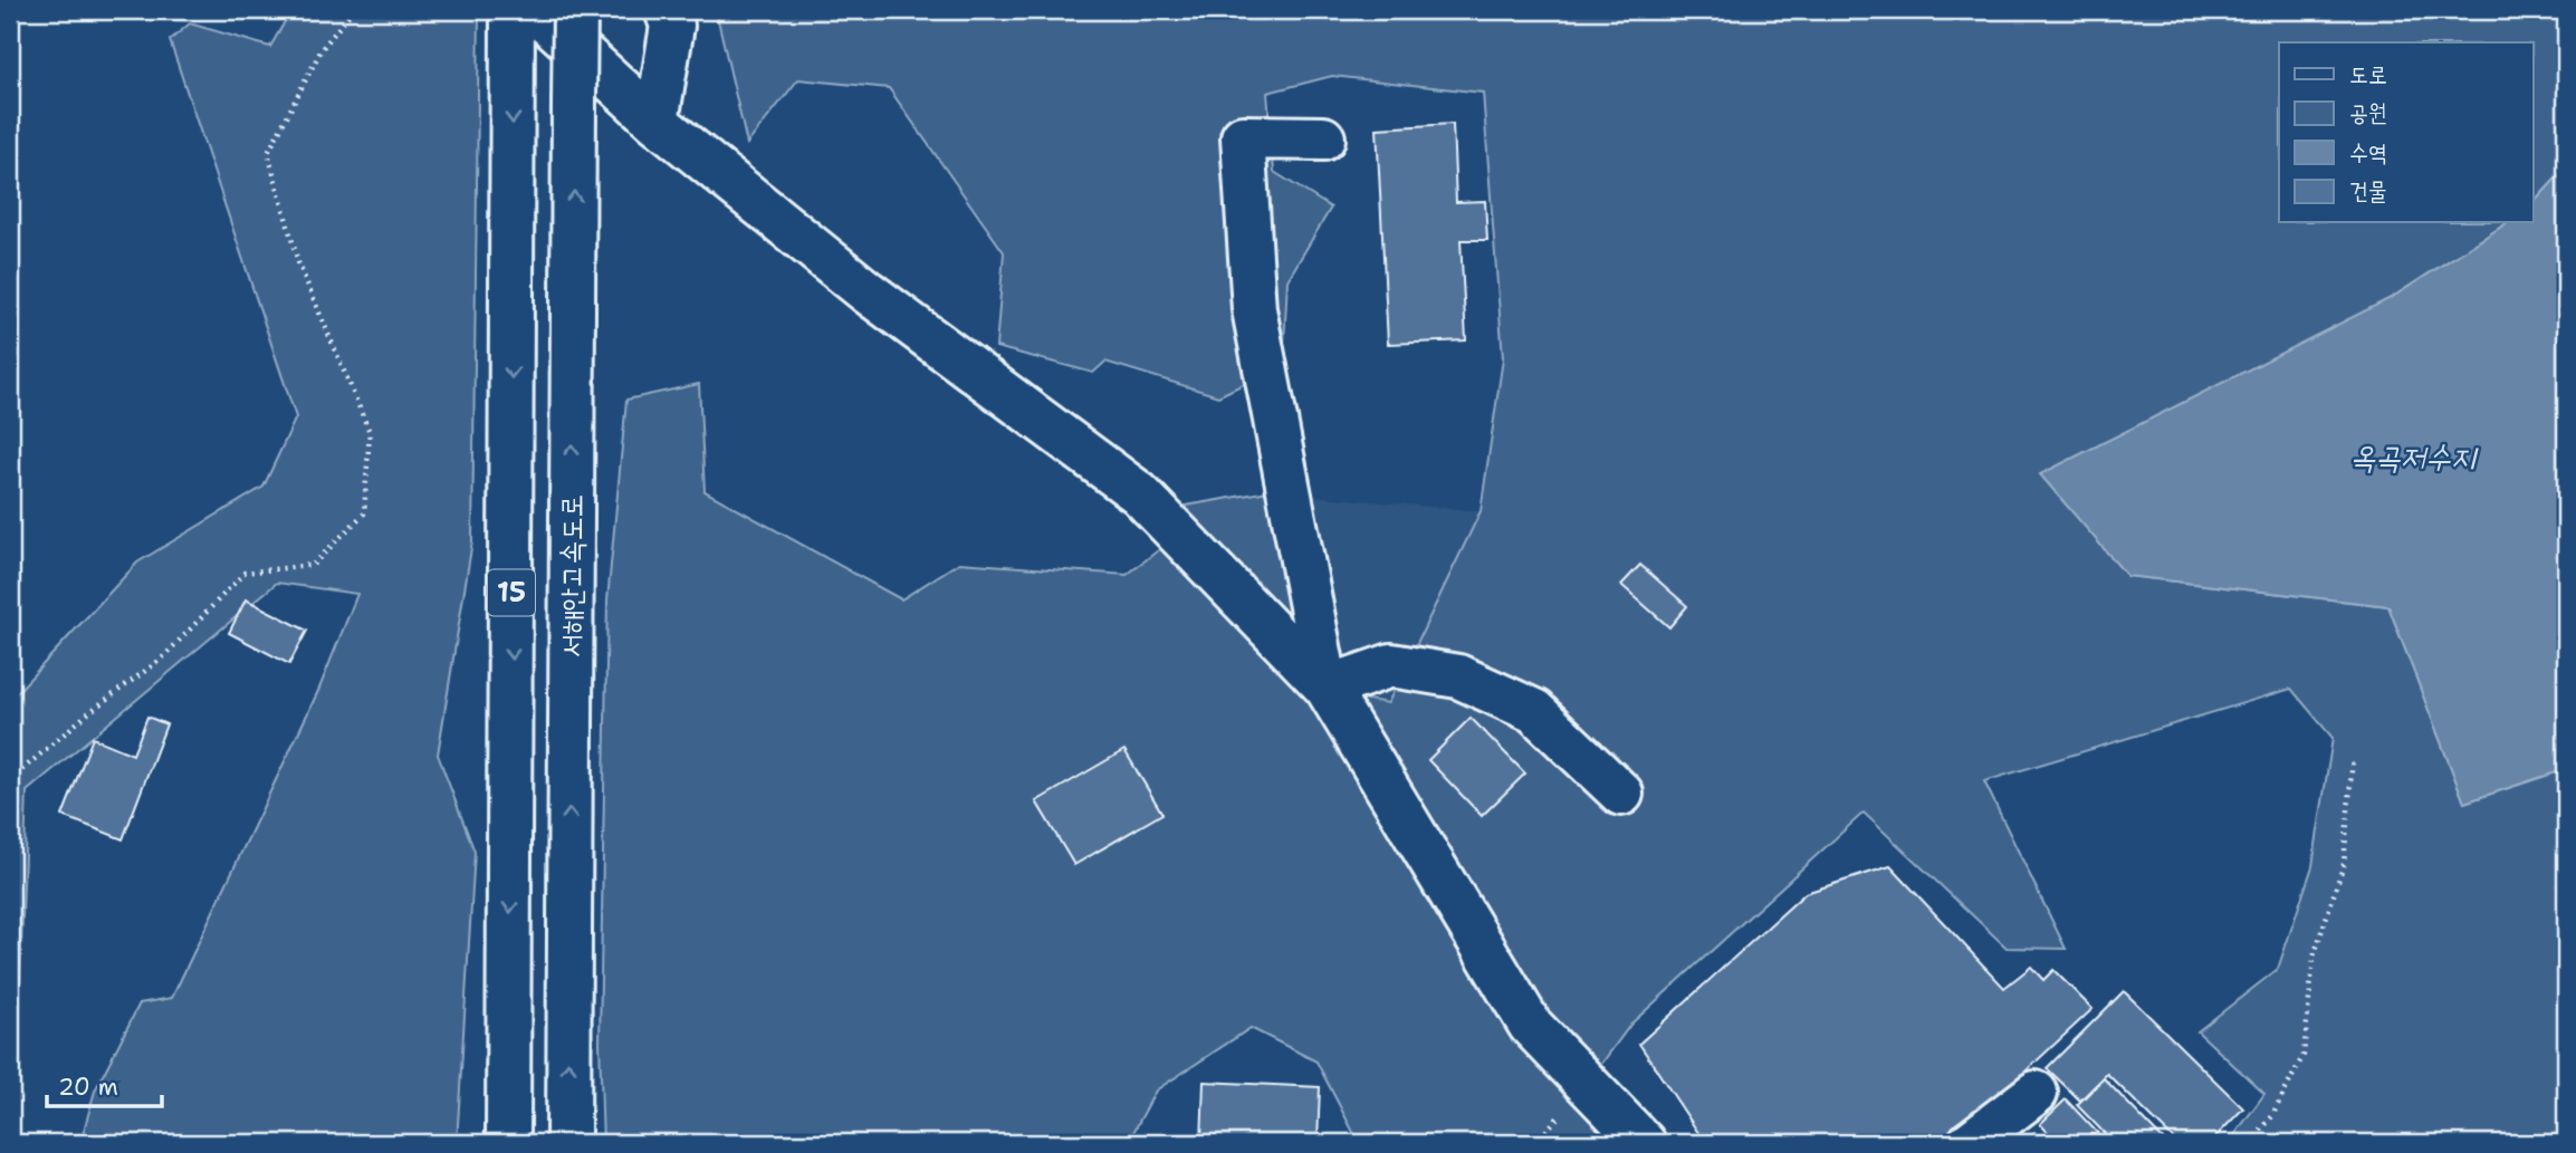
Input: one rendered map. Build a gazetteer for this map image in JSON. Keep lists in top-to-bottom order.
{
  "streets": {
    "main road": ["서해안고속도로", "15"]
  },
  "water": ["옥곡저수지"],
  "legend": [
    "도로",
    "공원",
    "수역",
    "건물"
  ],
  "scale_bar": "20 m"
}
